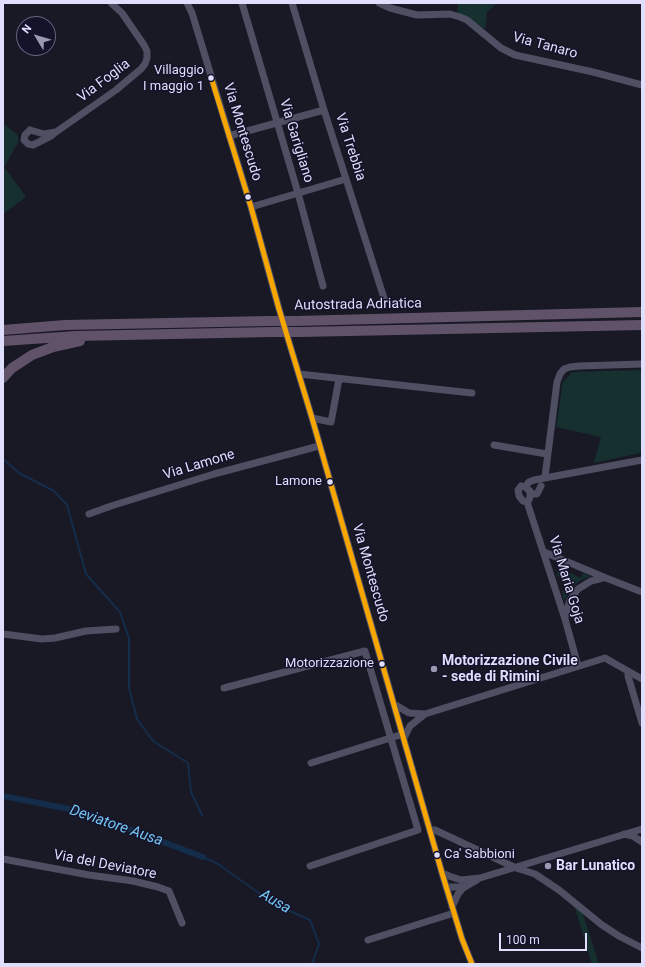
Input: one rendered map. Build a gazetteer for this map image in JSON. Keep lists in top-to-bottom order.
{
  "streets": {
    "highway": ["Autostrada Adriatica"],
    "street": [
      "Via Tanaro",
      "Via Foglia",
      "Via Montescudo",
      "Via Garigliano",
      "Via Trebbia",
      "Via Lamone",
      "Via Maria Goja",
      "Via del Deviatore"
    ]
  },
  "crossings": [
    ["Via Montescudo", "Via Lamone"]
  ],
  "water": ["Deviatore Ausa", "Ausa"],
  "places": [
    "Villaggio I maggio 1",
    "Lamone",
    "Motorizzazione",
    "Motorizzazione Civile - sede di Rimini",
    "Ca' Sabbioni",
    "Bar Lunatico"
  ],
  "scale_bar": "100 m",
  "north": "top left"
}
